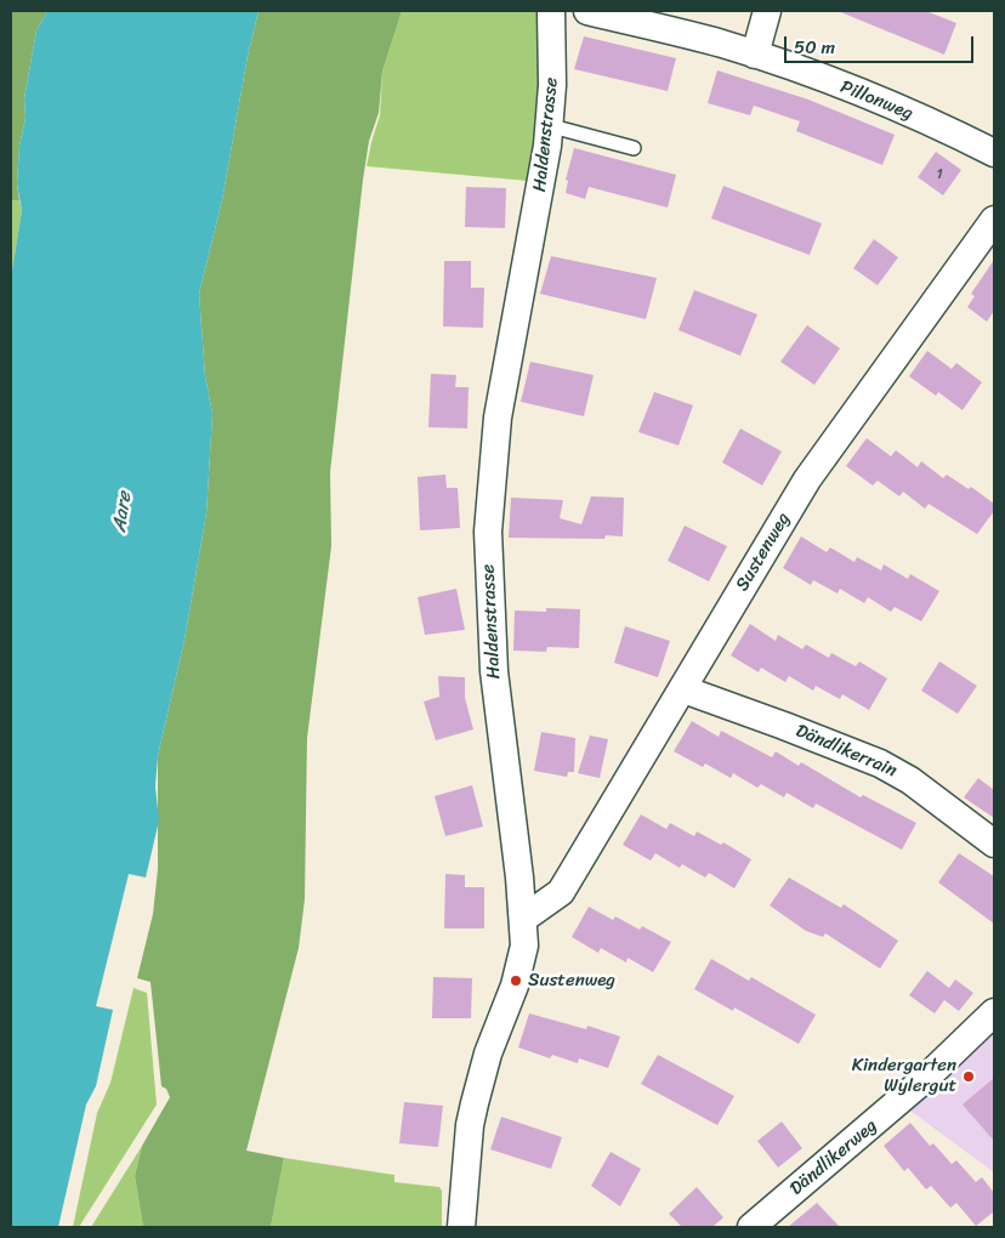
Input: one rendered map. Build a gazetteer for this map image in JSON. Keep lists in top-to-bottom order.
{
  "streets": {
    "street": [
      "Pillonweg",
      "Haldenstrasse",
      "Sustenweg",
      "Dändlikerrain",
      "Dändlikerweg"
    ]
  },
  "crossings": [
    ["Haldenstrasse", "Sustenweg"],
    ["Sustenweg", "Dändlikerrain"]
  ],
  "water": ["Aare"],
  "places": ["Sustenweg", "Kindergarten Wylergut"],
  "house_numbers": ["1"],
  "scale_bar": "50 m"
}
